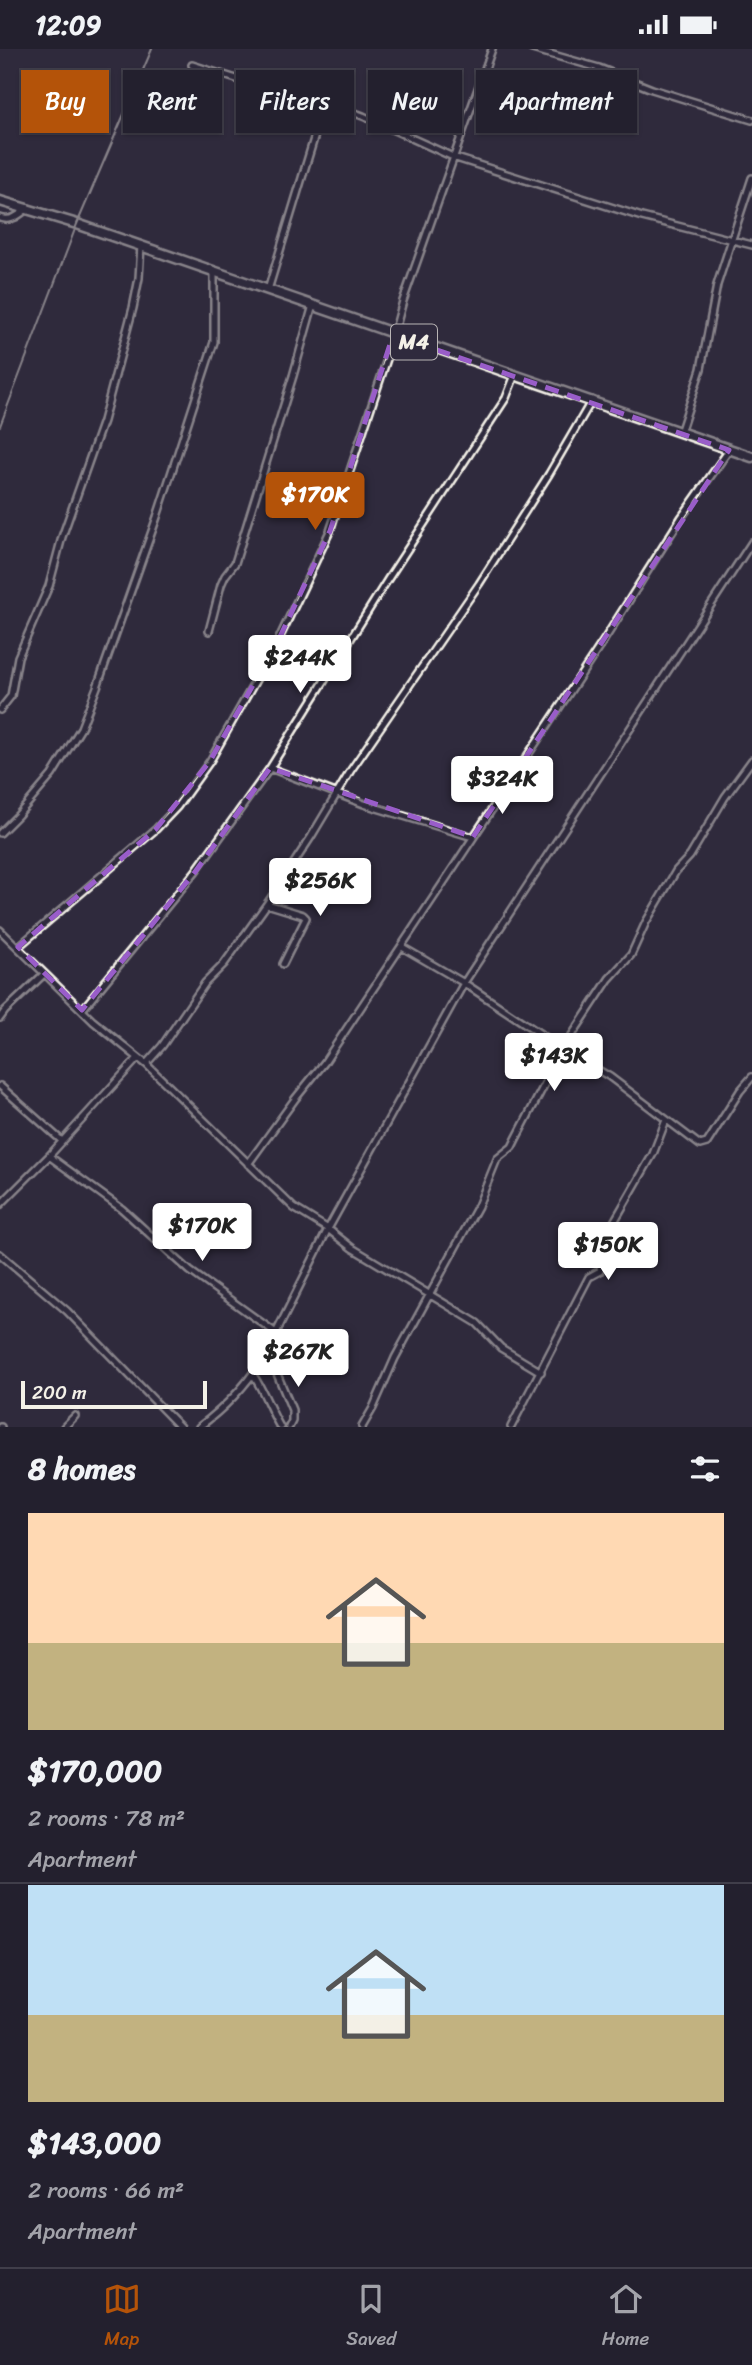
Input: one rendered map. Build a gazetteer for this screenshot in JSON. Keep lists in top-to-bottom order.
{
  "streets": {
    "main road": ["M4"]
  },
  "scale_bar": "200 m",
  "page": {
    "status": "12:09",
    "chip": [
      "Buy",
      "Rent",
      "Filters",
      "New",
      "Apartment"
    ],
    "price": [
      "$170K",
      "$244K",
      "$324K",
      "$256K",
      "$143K",
      "$170K",
      "$150K",
      "$267K"
    ],
    "scale": "200 m",
    "heading": "8 homes",
    "list": [
      {
        "name": "$170,000",
        "note": "2 rooms · 78 m² · Apartment"
      },
      {
        "name": "$143,000",
        "note": "2 rooms · 66 m² · Apartment"
      }
    ],
    "tabs": ["Map", "Saved", "Home"]
  }
}
